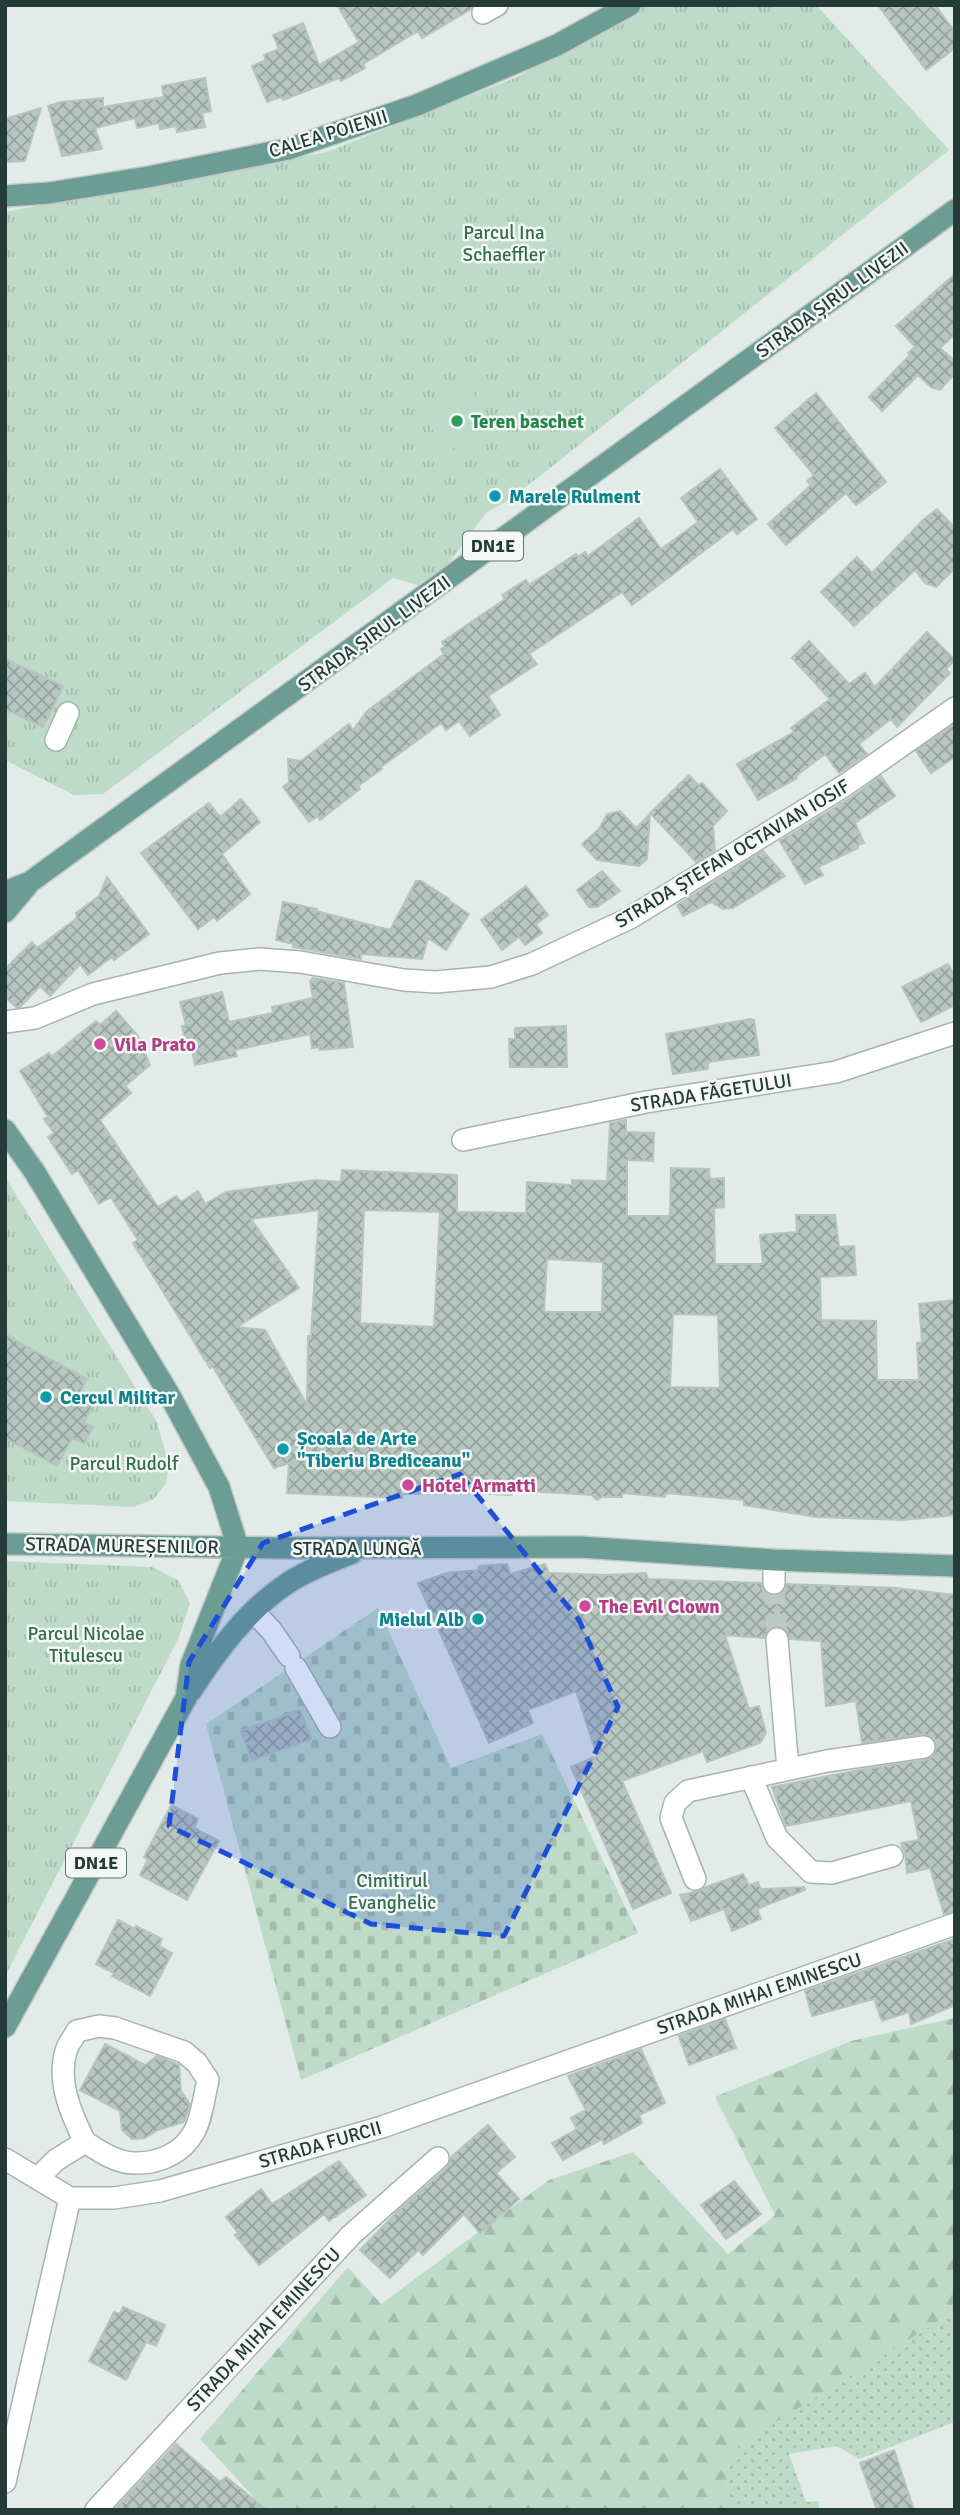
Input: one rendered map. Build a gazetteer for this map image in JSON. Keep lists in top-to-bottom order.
{
  "streets": {
    "main road": [
      "CALEA POIENII",
      "STRADA ȘIRUL LIVEZII",
      "DN1E",
      "STRADA MUREȘENILOR",
      "STRADA LUNGĂ"
    ],
    "street": [
      "STRADA ȘTEFAN OCTAVIAN IOSIF",
      "STRADA FĂGETULUI",
      "STRADA MIHAI EMINESCU",
      "STRADA FURCII"
    ]
  },
  "crossings": [
    ["DN1E", "STRADA MUREȘENILOR"],
    ["DN1E", "STRADA LUNGĂ"],
    ["STRADA MUREȘENILOR", "STRADA LUNGĂ"],
    ["STRADA MIHAI EMINESCU", "STRADA FURCII"]
  ],
  "parks": [
    "Parcul Ina Schaeffler",
    "Parcul Rudolf",
    "Parcul Nicolae Titulescu",
    "Cimitirul Evanghelic"
  ],
  "places": [
    "Teren baschet",
    "Marele Rulment",
    "Vila Prato",
    "Cercul Militar",
    "Școala de Arte \"Tiberiu Brediceanu\"",
    "Hotel Armatti",
    "The Evil Clown",
    "Mielul Alb"
  ]
}
